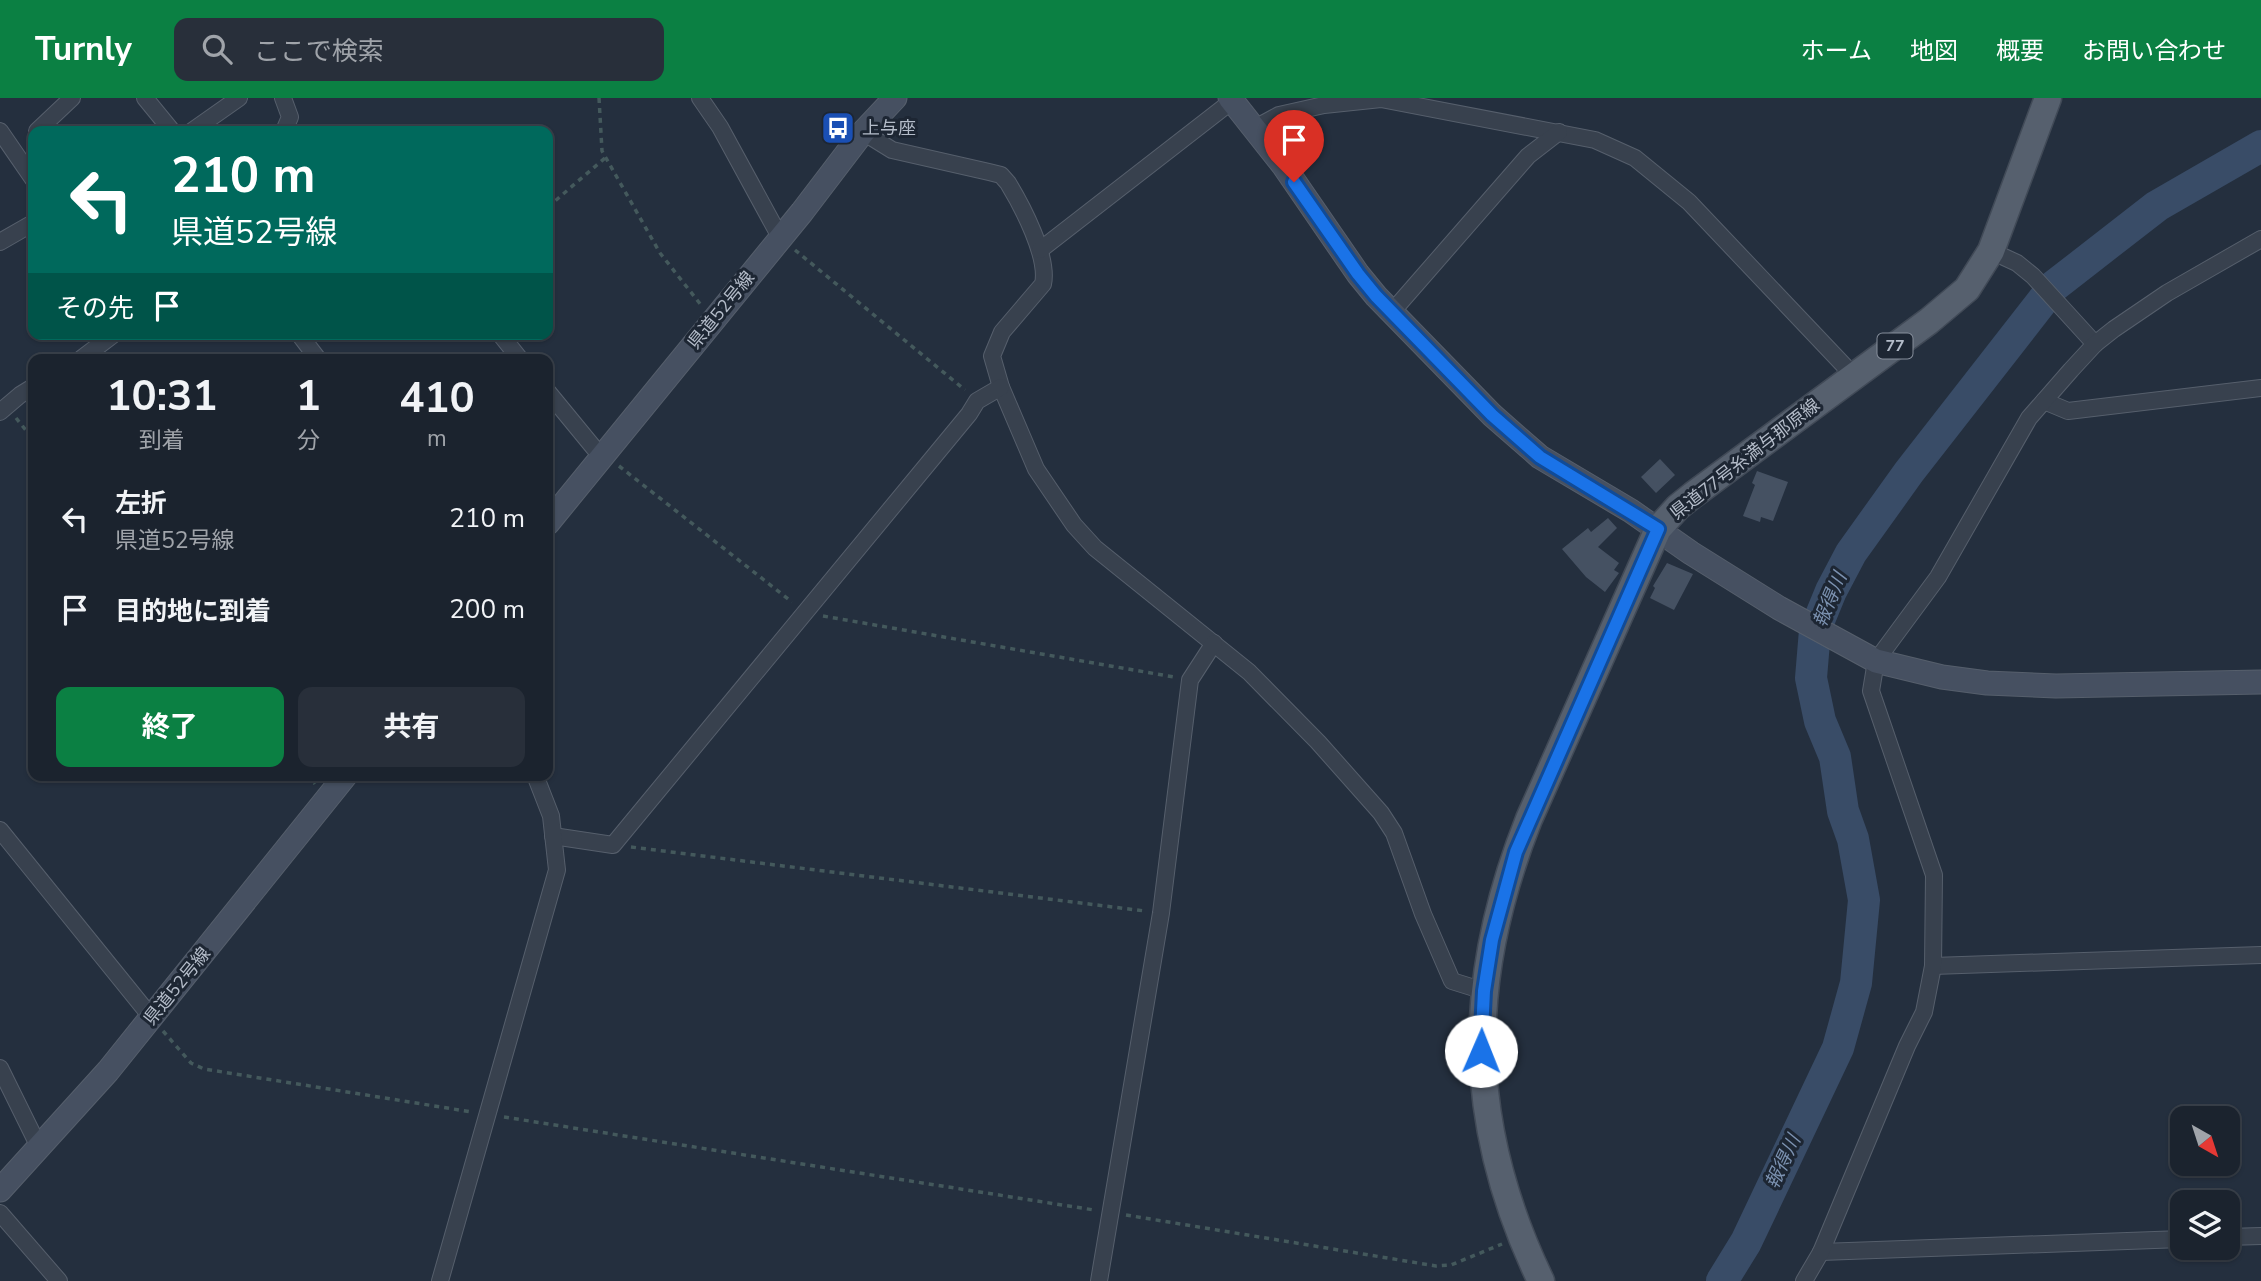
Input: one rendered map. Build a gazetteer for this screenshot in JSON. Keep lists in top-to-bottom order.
{
  "streets": {
    "main road": ["県道52号線", "77", "県道77号糸満与那原線"]
  },
  "water": ["報得川"],
  "places": {
    "bus stop": ["上与座"]
  },
  "north": "bottom right",
  "page": {
    "header": "Turnly",
    "search": "ここで検索",
    "nav": [
      "ホーム",
      "地図",
      "概要",
      "お問い合わせ"
    ],
    "turn": ["210 m", "県道52号線"],
    "then": "その先",
    "eta": [
      "10:31",
      "到着",
      "1",
      "分",
      "410",
      "m"
    ],
    "list": [
      {
        "name": "左折",
        "note": "県道52号線",
        "value": "210 m"
      },
      {
        "name": "目的地に到着",
        "value": "200 m"
      }
    ],
    "buttons": ["終了", "共有"]
  }
}
